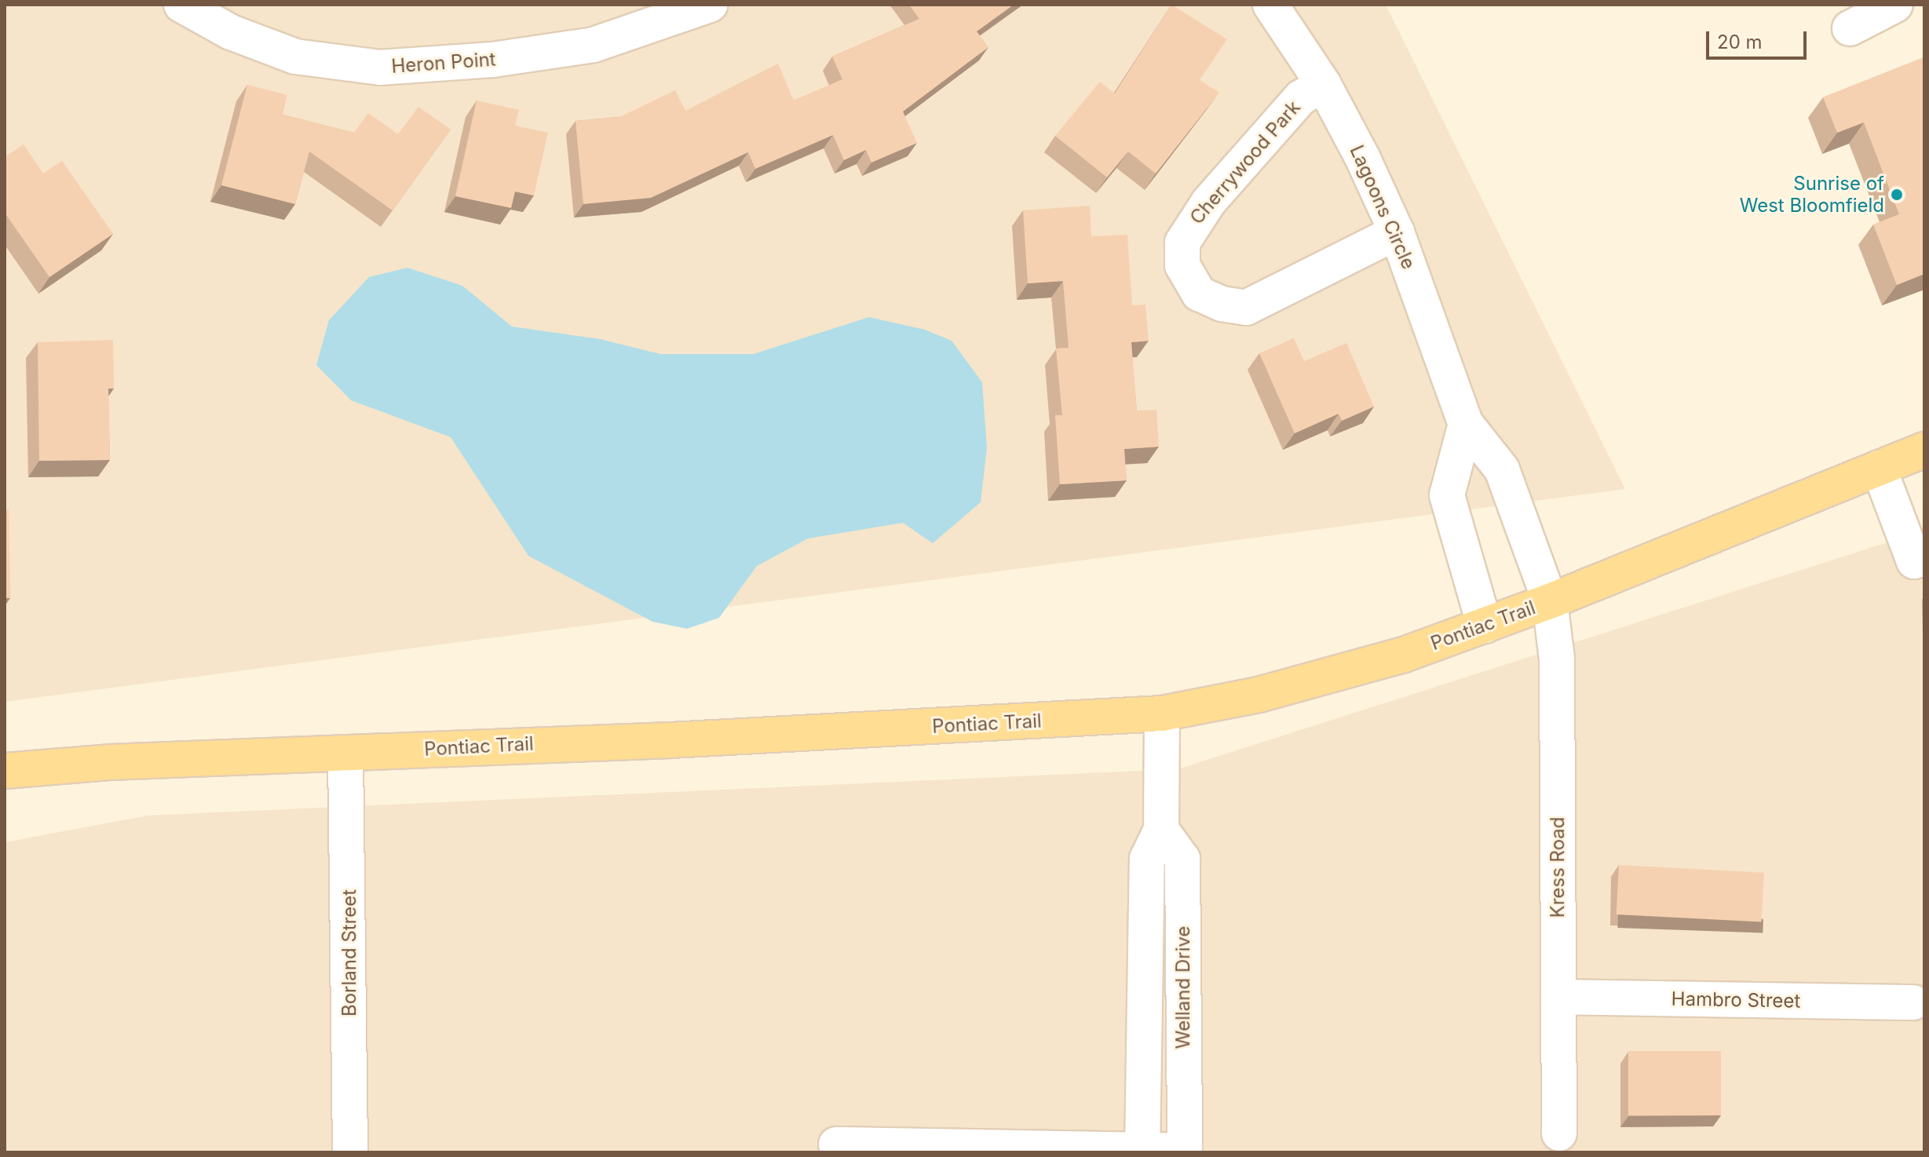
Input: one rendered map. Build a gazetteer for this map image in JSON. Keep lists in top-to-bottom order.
{
  "streets": {
    "main road": ["Pontiac Trail"],
    "street": [
      "Heron Point",
      "Cherrywood Park",
      "Lagoons Circle",
      "Kress Road",
      "Borland Street",
      "Welland Drive",
      "Hambro Street"
    ]
  },
  "crossings": [
    ["Cherrywood Park", "Lagoons Circle"],
    ["Lagoons Circle", "Pontiac Trail"],
    ["Lagoons Circle", "Kress Road"],
    ["Pontiac Trail", "Kress Road"],
    ["Pontiac Trail", "Borland Street"],
    ["Pontiac Trail", "Welland Drive"],
    ["Kress Road", "Hambro Street"]
  ],
  "places": ["Sunrise of West Bloomfield"],
  "scale_bar": "20 m"
}
